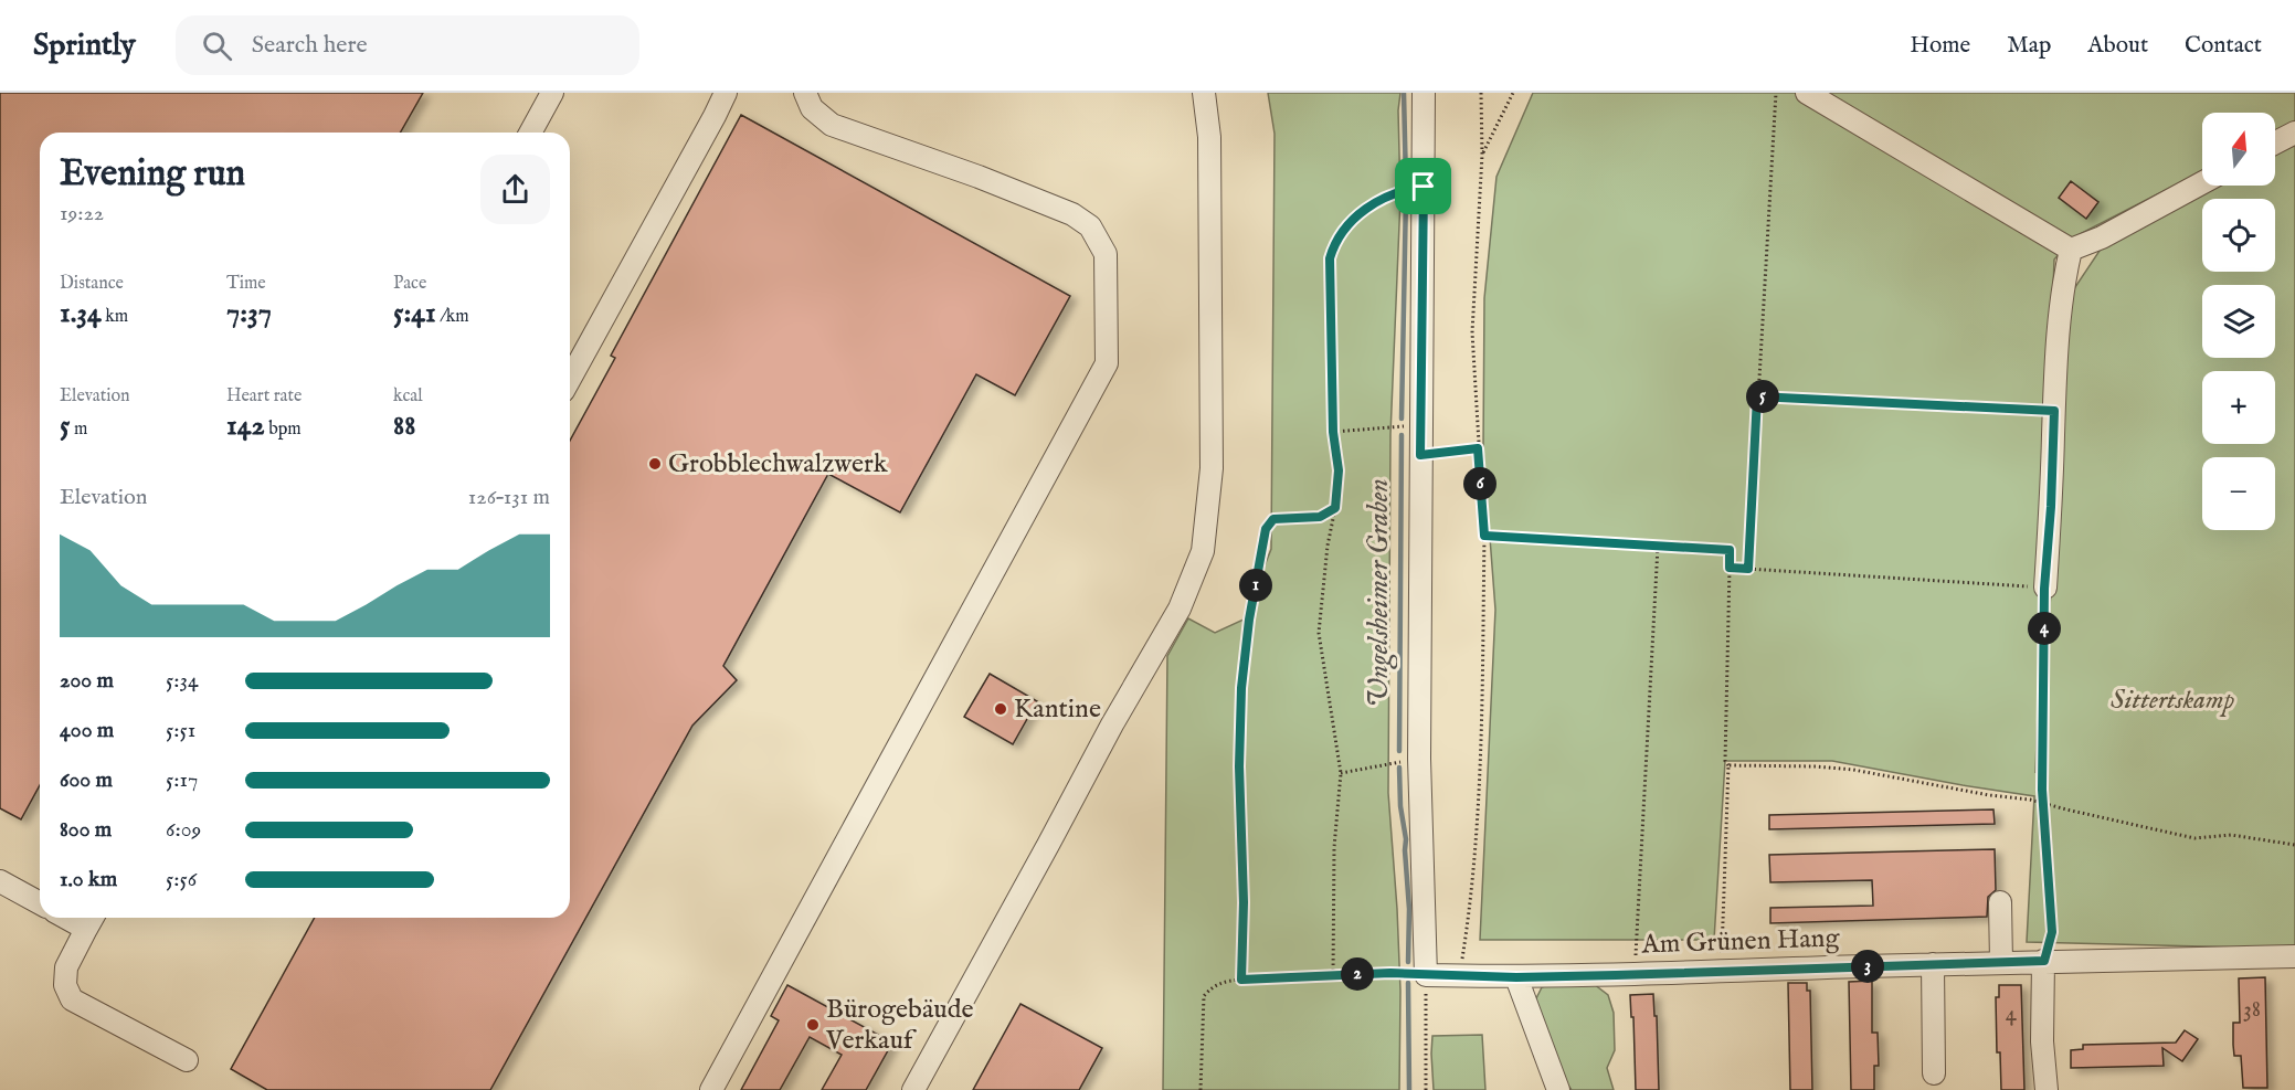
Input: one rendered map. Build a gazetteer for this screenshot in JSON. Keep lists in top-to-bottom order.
{
  "streets": {
    "street": ["Am Grünen Hang"]
  },
  "water": ["Ungelsheimer Graben"],
  "parks": ["Sittertskamp"],
  "places": ["Grobblechwalzwerk", "Kantine", "Bürogebäude Verkauf"],
  "house_numbers": ["38", "4"],
  "north": "top",
  "page": {
    "header": "Sprintly",
    "search": "Search here",
    "nav": [
      "Home",
      "Map",
      "About",
      "Contact"
    ],
    "map_buttons": ["+", "−"],
    "heading": ["Evening run", "19:22"],
    "stats": [
      ["Distance", "1.34 km"],
      ["Time", "7:37"],
      ["Pace", "5:41 /km"],
      ["Elevation", "5 m"],
      ["Heart rate", "142 bpm"],
      ["kcal", "88"]
    ],
    "pins": [
      "5",
      "6",
      "1",
      "4",
      "3",
      "2"
    ],
    "chart": ["Elevation", "126–131 m"],
    "list": [
      {
        "name": "200 m",
        "note": "5:34"
      },
      {
        "name": "400 m",
        "note": "5:51"
      },
      {
        "name": "600 m",
        "note": "5:17"
      },
      {
        "name": "800 m",
        "note": "6:09"
      },
      {
        "name": "1.0 km",
        "note": "5:56"
      }
    ]
  }
}
